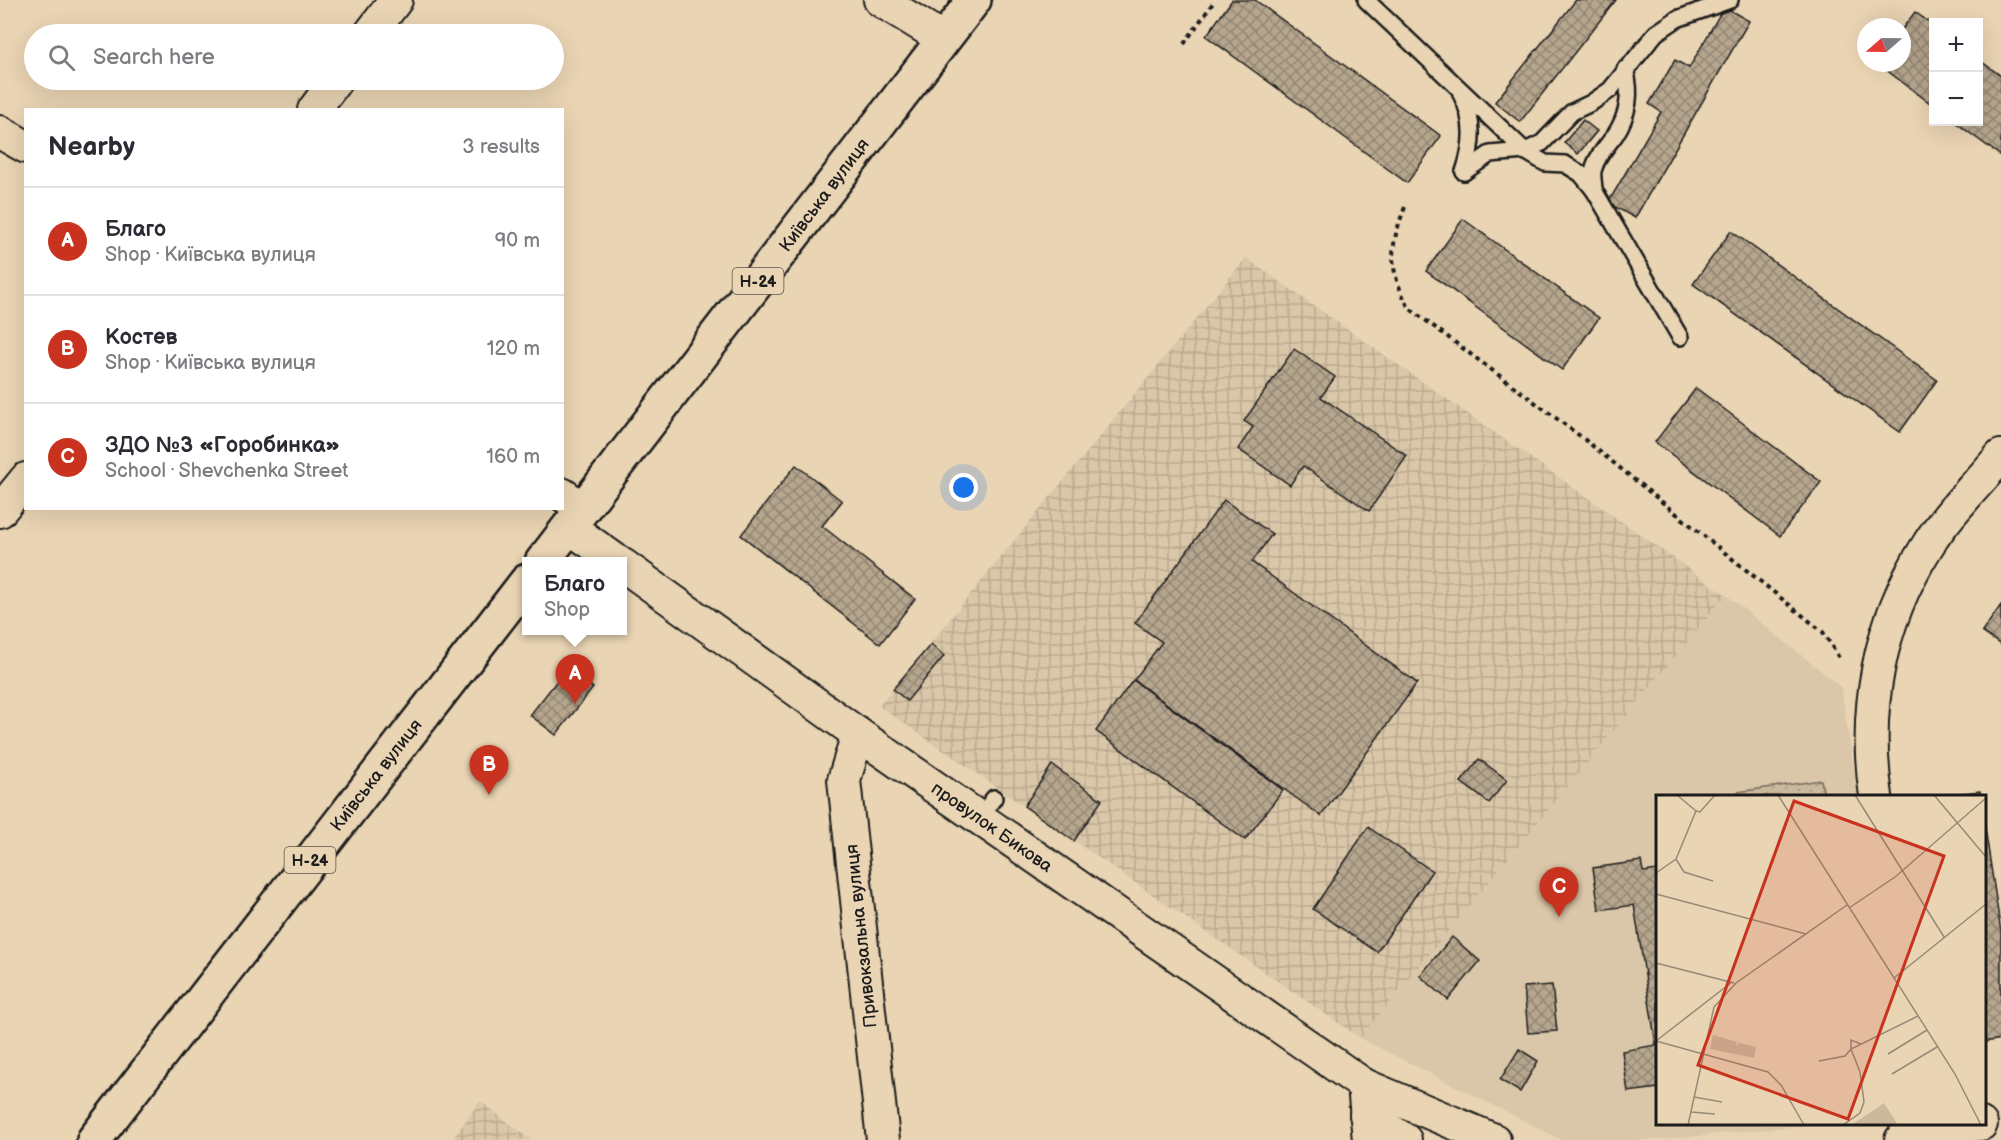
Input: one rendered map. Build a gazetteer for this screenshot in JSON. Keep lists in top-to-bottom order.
{
  "streets": {
    "main road": ["Київська вулиця", "Н-24"],
    "street": ["провулок Бикова", "Привокзальна вулиця"]
  },
  "crossings": [
    ["провулок Бикова", "Привокзальна вулиця"]
  ],
  "north": "left",
  "page": {
    "map_buttons": ["+", "−"],
    "search": "Search here",
    "heading": ["Nearby", "3 results"],
    "list": [
      {
        "mark": "A",
        "name": "Благо",
        "note": "Shop · Київська вулиця",
        "value": "90 m"
      },
      {
        "mark": "B",
        "name": "Костев",
        "note": "Shop · Київська вулиця",
        "value": "120 m"
      },
      {
        "mark": "C",
        "name": "ЗДО №3 «Горобинка»",
        "note": "School · Shevchenka Street",
        "value": "160 m"
      }
    ],
    "popup": ["Благо", "Shop"],
    "pins": ["A", "B", "C"]
  }
}
